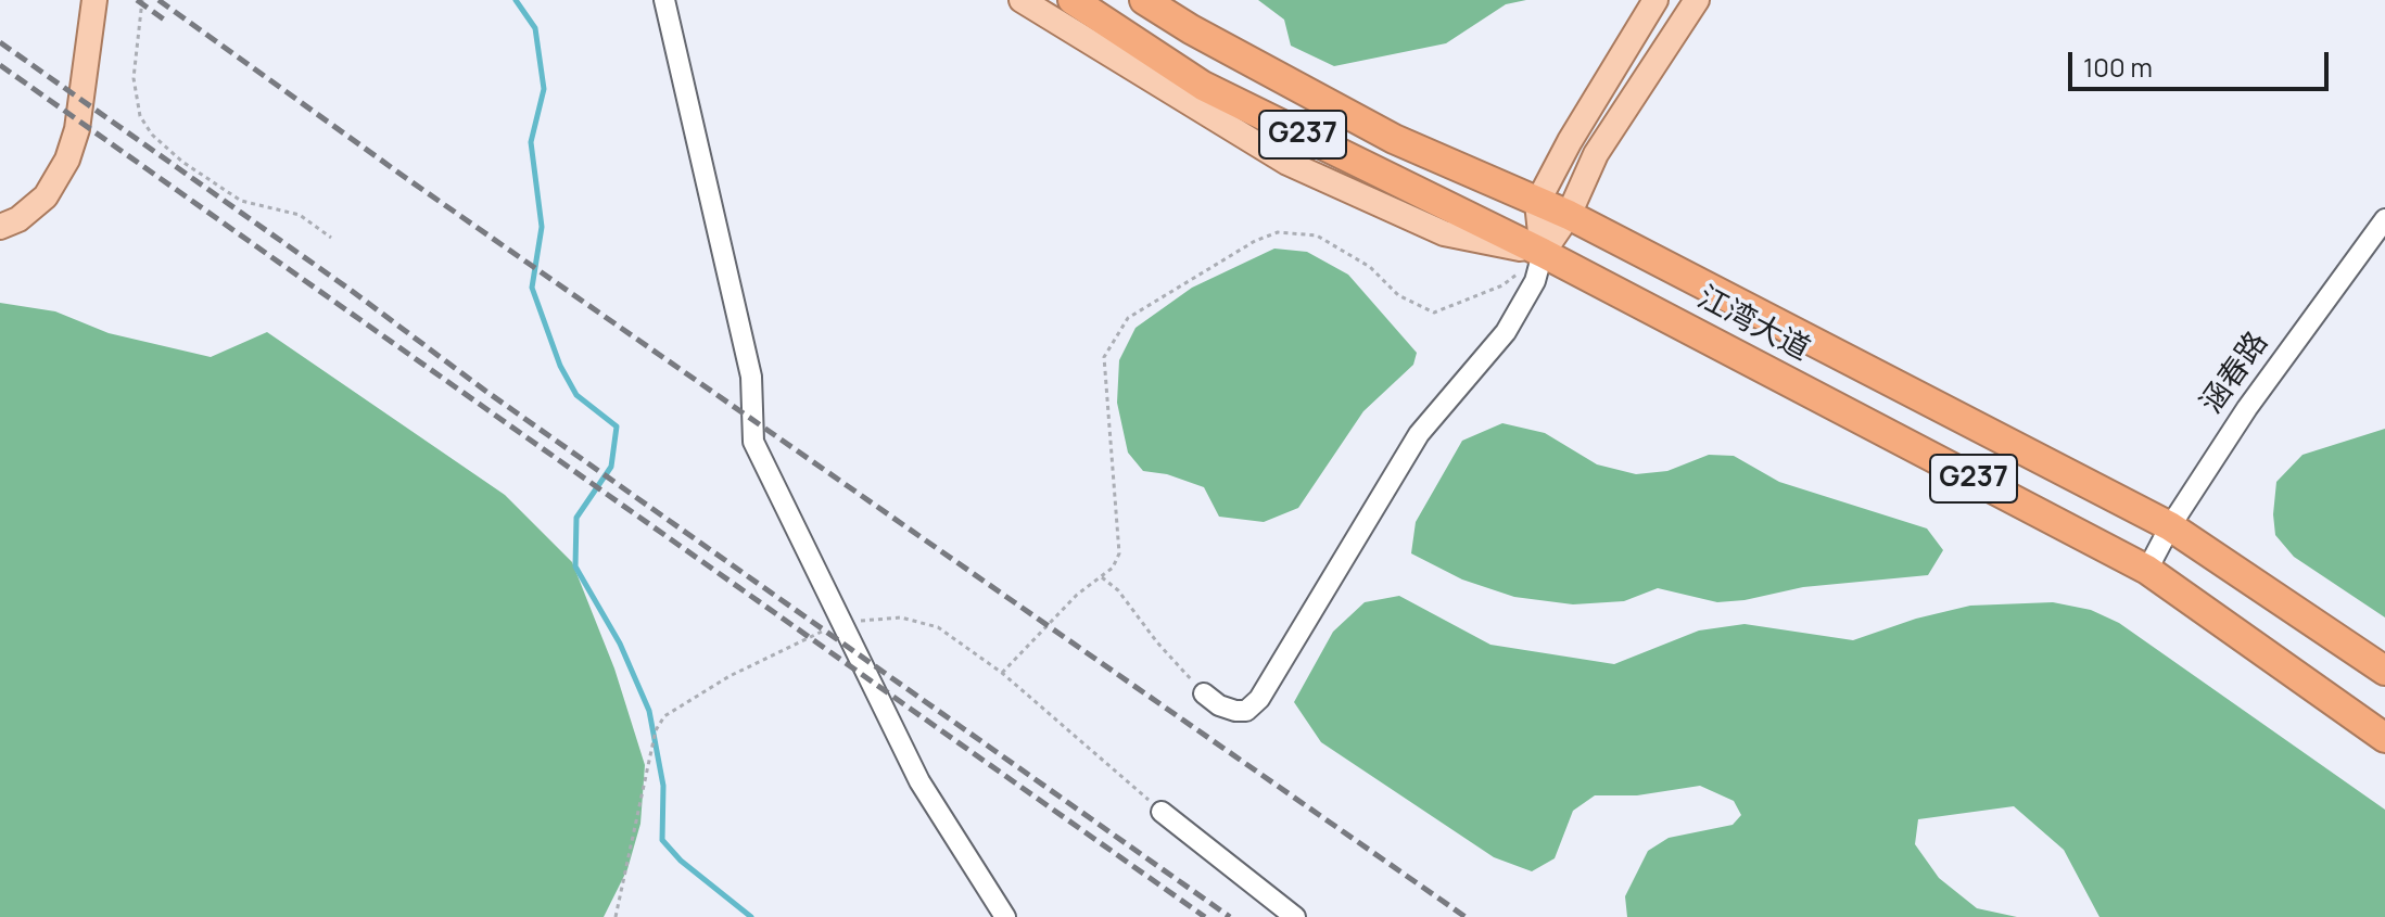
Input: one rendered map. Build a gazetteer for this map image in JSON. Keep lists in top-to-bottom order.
{
  "streets": {
    "highway": ["G237", "江湾大道"],
    "street": ["涵春路"]
  },
  "crossings": [
    ["江湾大道", "涵春路"]
  ],
  "scale_bar": "100 m"
}
